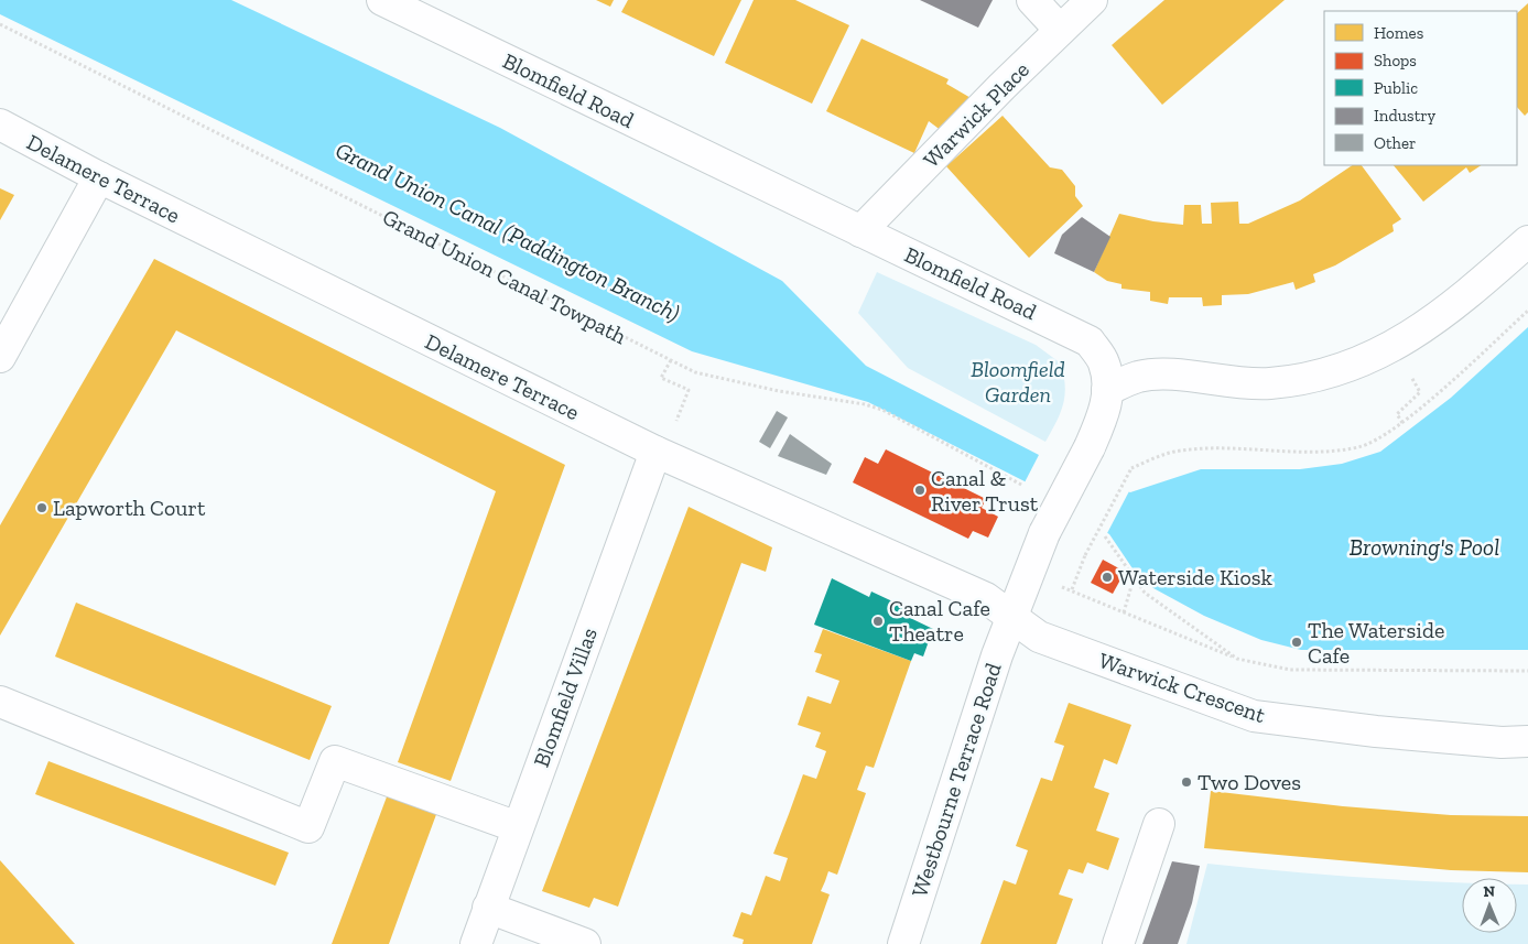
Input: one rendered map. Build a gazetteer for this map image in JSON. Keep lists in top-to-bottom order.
{
  "streets": {
    "street": [
      "Blomfield Road",
      "Warwick Place",
      "Delamere Terrace",
      "Warwick Crescent",
      "Blomfield Villas",
      "Westbourne Terrace Road"
    ],
    "path": ["Grand Union Canal Towpath"]
  },
  "crossings": [
    ["Blomfield Road", "Warwick Place"],
    ["Blomfield Road", "Westbourne Terrace Road"],
    ["Delamere Terrace", "Warwick Crescent"],
    ["Delamere Terrace", "Blomfield Villas"],
    ["Delamere Terrace", "Westbourne Terrace Road"],
    ["Warwick Crescent", "Westbourne Terrace Road"]
  ],
  "water": ["Grand Union Canal (Paddington Branch)", "Browning's Pool"],
  "parks": ["Bloomfield Garden"],
  "places": [
    "Canal & River Trust",
    "Lapworth Court",
    "Waterside Kiosk",
    "Canal Cafe Theatre",
    "The Waterside Cafe",
    "Two Doves"
  ],
  "legend": [
    "Homes",
    "Shops",
    "Public",
    "Industry",
    "Other"
  ],
  "north": "top"
}
